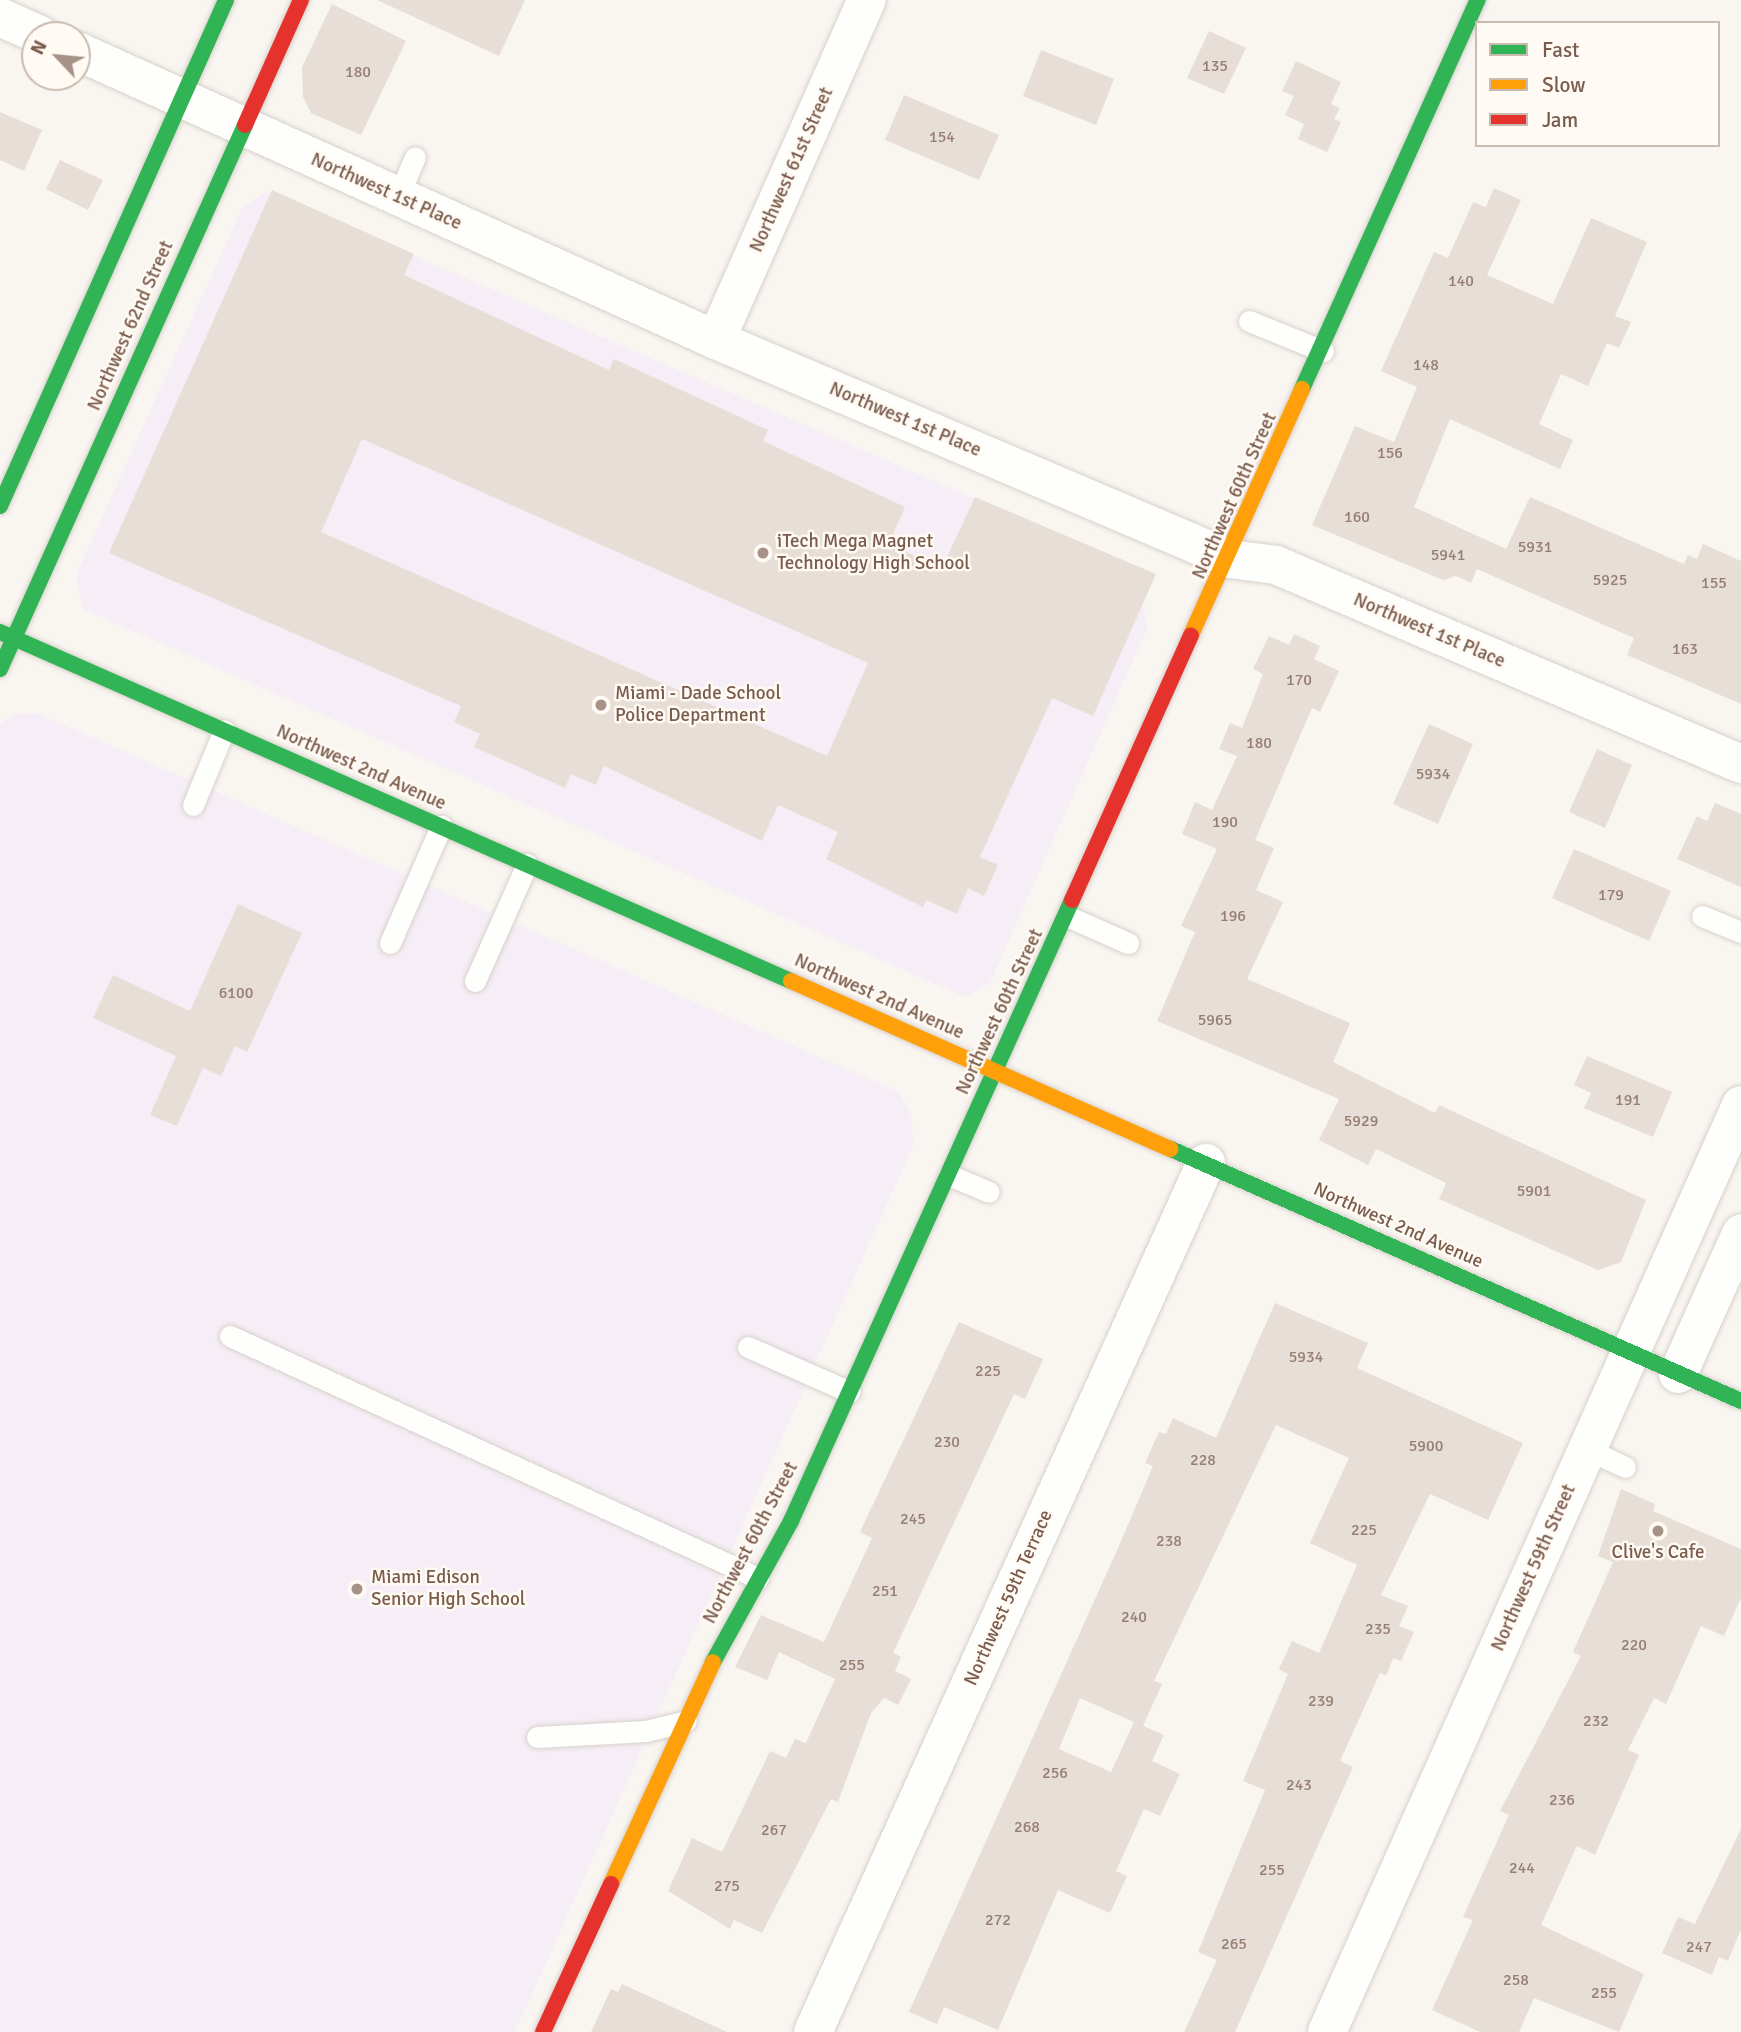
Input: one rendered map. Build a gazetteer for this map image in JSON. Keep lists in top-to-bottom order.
{
  "streets": {
    "street": [
      "Northwest 61st Street",
      "Northwest 1st Place",
      "Northwest 62nd Street",
      "Northwest 60th Street",
      "Northwest 2nd Avenue",
      "Northwest 59th Street",
      "Northwest 59th Terrace"
    ]
  },
  "crossings": [
    ["Northwest 61st Street", "Northwest 1st Place"],
    ["Northwest 1st Place", "Northwest 62nd Street"],
    ["Northwest 1st Place", "Northwest 60th Street"],
    ["Northwest 62nd Street", "Northwest 2nd Avenue"],
    ["Northwest 60th Street", "Northwest 2nd Avenue"],
    ["Northwest 2nd Avenue", "Northwest 59th Street"],
    ["Northwest 2nd Avenue", "Northwest 59th Terrace"]
  ],
  "places": [
    "iTech Mega Magnet Technology High School",
    "Miami - Dade School Police Department",
    "Clive's Cafe",
    "Miami Edison Senior High School"
  ],
  "house_numbers": [
    "135",
    "180",
    "154",
    "140",
    "148",
    "156",
    "160",
    "5931",
    "5941",
    "5925",
    "155",
    "163",
    "170",
    "180",
    "5934",
    "190",
    "179",
    "196",
    "6100",
    "5965",
    "191",
    "5929",
    "5901",
    "5934",
    "225",
    "230",
    "5900",
    "228",
    "245",
    "225",
    "238",
    "251",
    "240",
    "235",
    "220",
    "255",
    "239",
    "232",
    "256",
    "243",
    "236",
    "268",
    "267",
    "244",
    "255",
    "275",
    "272",
    "265",
    "247",
    "258",
    "255"
  ],
  "legend": ["Fast", "Slow", "Jam"],
  "north": "top left"
}
